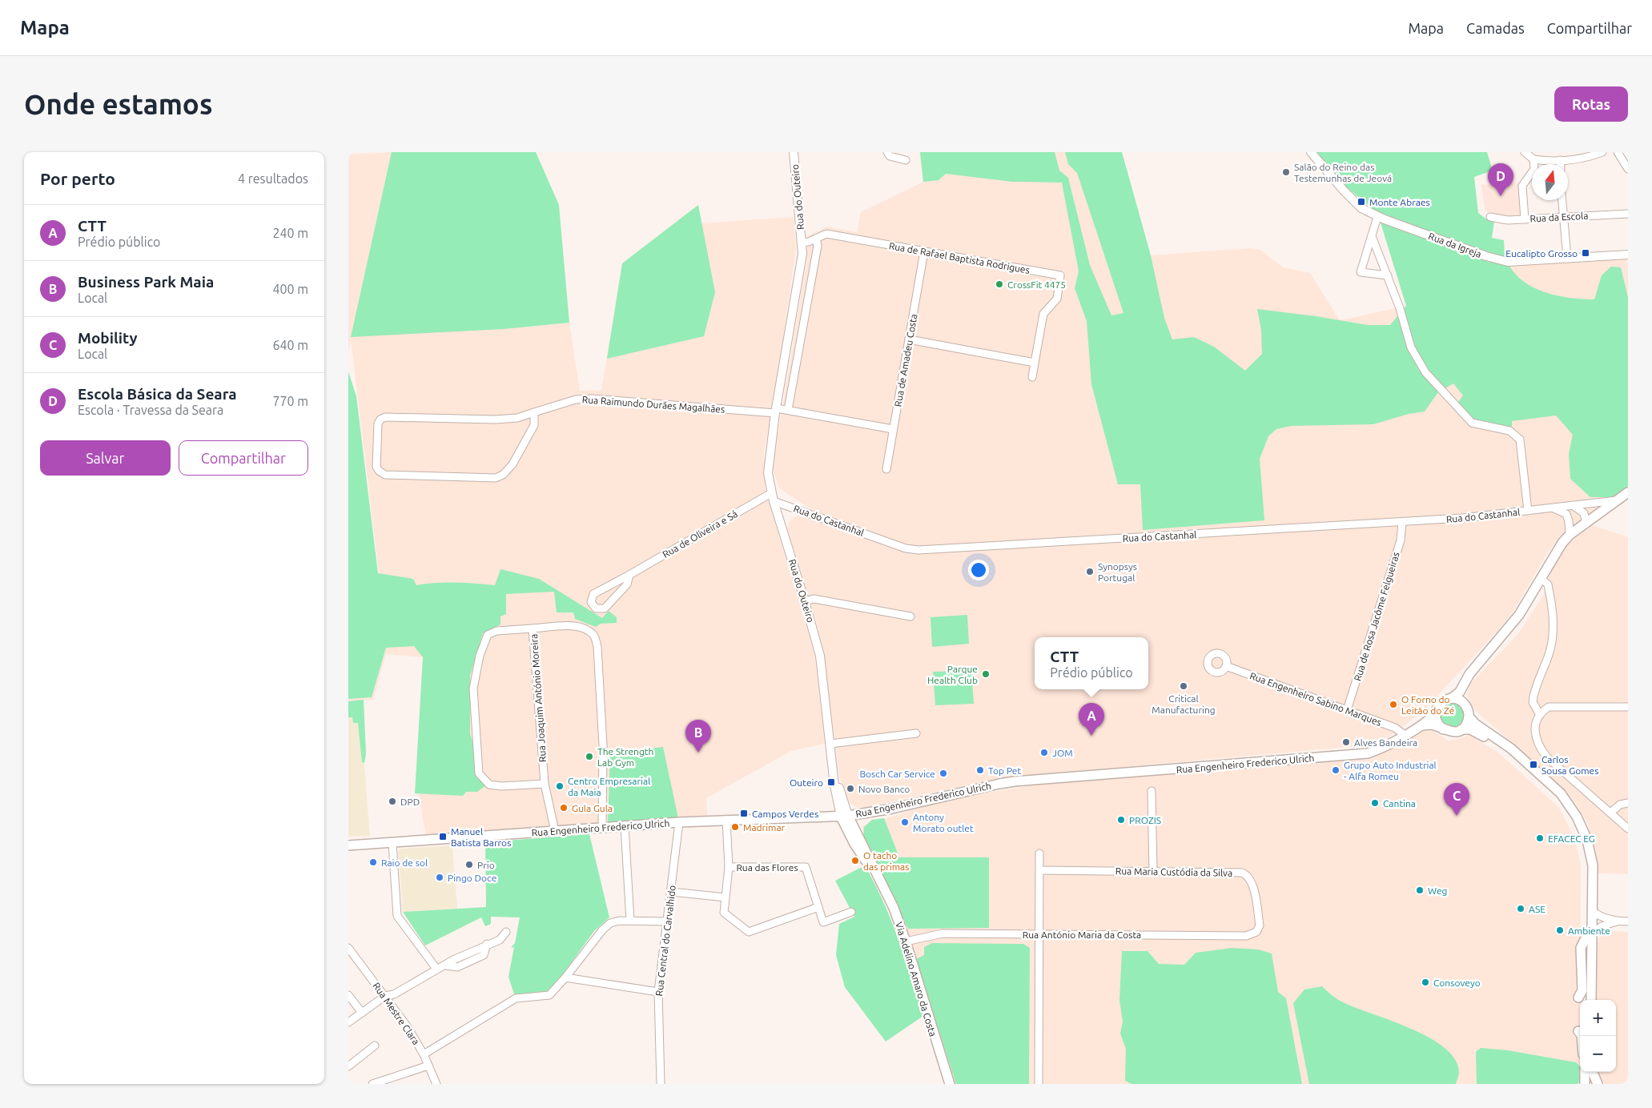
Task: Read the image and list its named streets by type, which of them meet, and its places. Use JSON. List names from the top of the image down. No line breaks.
{"streets":{"main road":["Rua Engenheiro Frederico Ulrich","Via Adelino Amaro da Costa"],"street":["Rua do Outeiro","Rua da Escola","Rua da Igreja","Rua de Rafael Baptista Rodrigues","Rua de Amadeu Costa","Rua Raimundo Durães Magalhães","Rua do Castanhal","Rua de Oliveira e Sá","Rua de Rosa Jacôme Felgueiras","Rua Joaquim António Moreira","Rua Engenheiro Sabino Marques","Rua das Flores","Rua Maria Custódia da Silva","Rua António Maria da Costa","Rua Central do Carvalhido","Rua Mestre Clara"]},"crossings":[["Rua do Outeiro","Rua de Rafael Baptista Rodrigues"],["Rua do Outeiro","Rua Raimundo Durães Magalhães"],["Rua do Outeiro","Rua do Castanhal"],["Rua do Outeiro","Rua de Oliveira e Sá"],["Rua do Outeiro","Rua Engenheiro Frederico Ulrich"],["Rua do Outeiro","Via Adelino Amaro da Costa"],["Rua de Rafael Baptista Rodrigues","Rua de Amadeu Costa"],["Rua do Castanhal","Rua de Oliveira e Sá"],["Rua do Castanhal","Rua de Rosa Jacôme Felgueiras"],["Rua de Rosa Jacôme Felgueiras","Rua Engenheiro Sabino Marques"],["Rua Joaquim António Moreira","Rua Engenheiro Frederico Ulrich"],["Rua Engenheiro Sabino Marques","Rua Engenheiro Frederico Ulrich"],["Rua Engenheiro Frederico Ulrich","Rua Central do Carvalhido"],["Rua Engenheiro Frederico Ulrich","Via Adelino Amaro da Costa"],["Rua Maria Custódia da Silva","Rua António Maria da Costa"],["Rua António Maria da Costa","Via Adelino Amaro da Costa"]],"places":{"other":["Salão do Reino das Testemunhas de Jeová","CrossFit 4475","Synopsys Portugal","Parque Health Club","Critical Manufacturing","O Forno do Leitão do Zé","Alves Bandeira","JOM","The Strength Lab Gym","Top Pet","Grupo Auto Industrial - Alfa Romeu","Bosch Car Service","Centro Empresarial da Maia","Novo Banco","DPD","Cantina","Gula Gula","PROZIS","Antony Morato outlet","Madrimar","EFACEC EG","O tacho das primas","Raio de sol","Prio","Pingo Doce","Weg","ASE","Ambiente","Consoveyo"],"transit":["Monte Abraes","Eucalipto Grosso","Carlos Sousa Gomes","Outeiro","Campos Verdes","Manuel Batista Barros"]},"north":"top","page":{"header":"Mapa","nav":["Mapa","Camadas","Compartilhar"],"buttons":["Rotas",["Salvar","Compartilhar"]],"title":"Onde estamos","heading":["Por perto","4 resultados"],"pins":["D","A","B","C"],"list":[{"mark":"A","name":"CTT","note":"Prédio público","value":"240 m"},{"mark":"B","name":"Business Park Maia","note":"Local","value":"400 m"},{"mark":"C","name":"Mobility","note":"Local","value":"640 m"},{"mark":"D","name":"Escola Básica da Seara","note":"Escola · Travessa da Seara","value":"770 m"}],"popup":["CTT","Prédio público"],"map_buttons":["+","−"]}}
